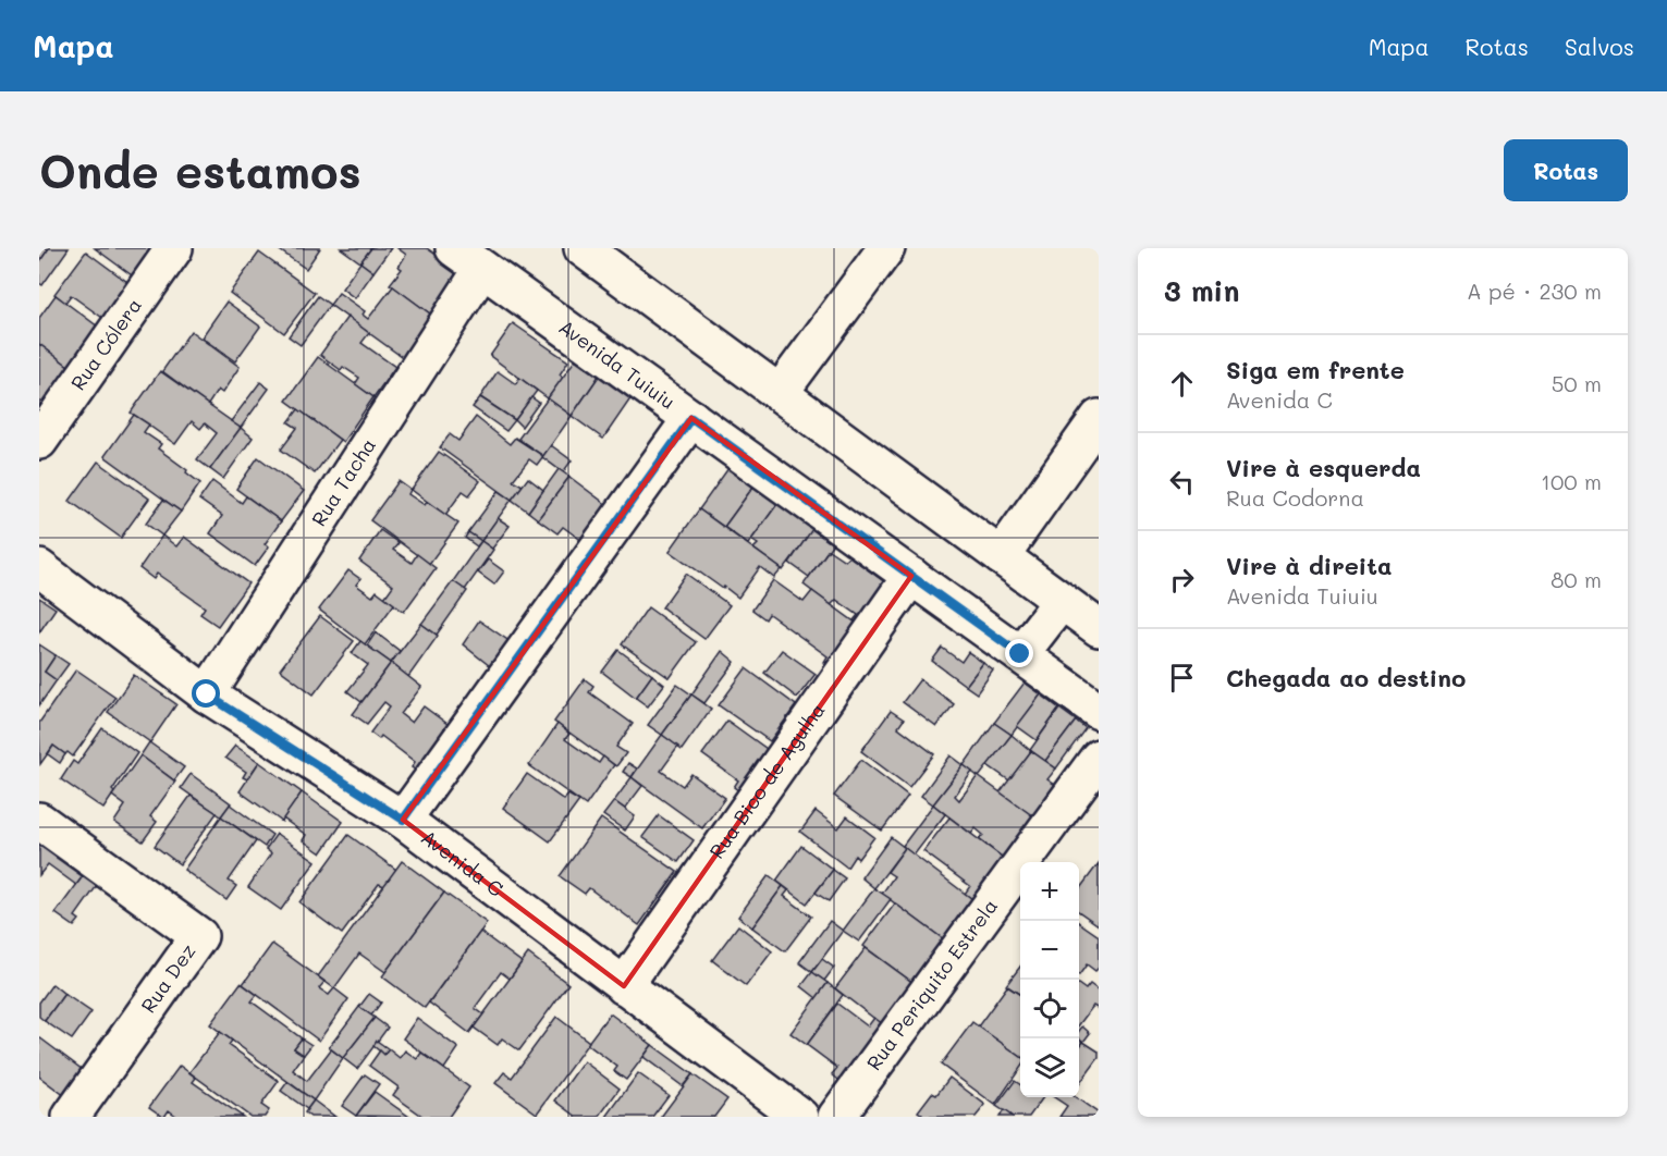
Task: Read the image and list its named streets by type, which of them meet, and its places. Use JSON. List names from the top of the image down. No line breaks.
{"streets":{"street":["Rua Cólera","Avenida Tuiuiu","Rua Tacha","Rua Bico de Agulha","Avenida C","Rua Dez","Rua Periquito Estrela"]},"crossings":[["Avenida Tuiuiu","Rua Tacha"],["Avenida Tuiuiu","Rua Bico de Agulha"],["Rua Tacha","Avenida C"],["Rua Bico de Agulha","Avenida C"]],"page":{"header":"Mapa","nav":["Mapa","Rotas","Salvos"],"buttons":"Rotas","title":"Onde estamos","heading":["3 min","A pé · 230 m"],"list":[["Siga em frente","Avenida C","50 m"],["Vire à esquerda","Rua Codorna","100 m"],["Vire à direita","Avenida Tuiuiu","80 m"],"Chegada ao destino"],"map_buttons":["+","−"]}}
